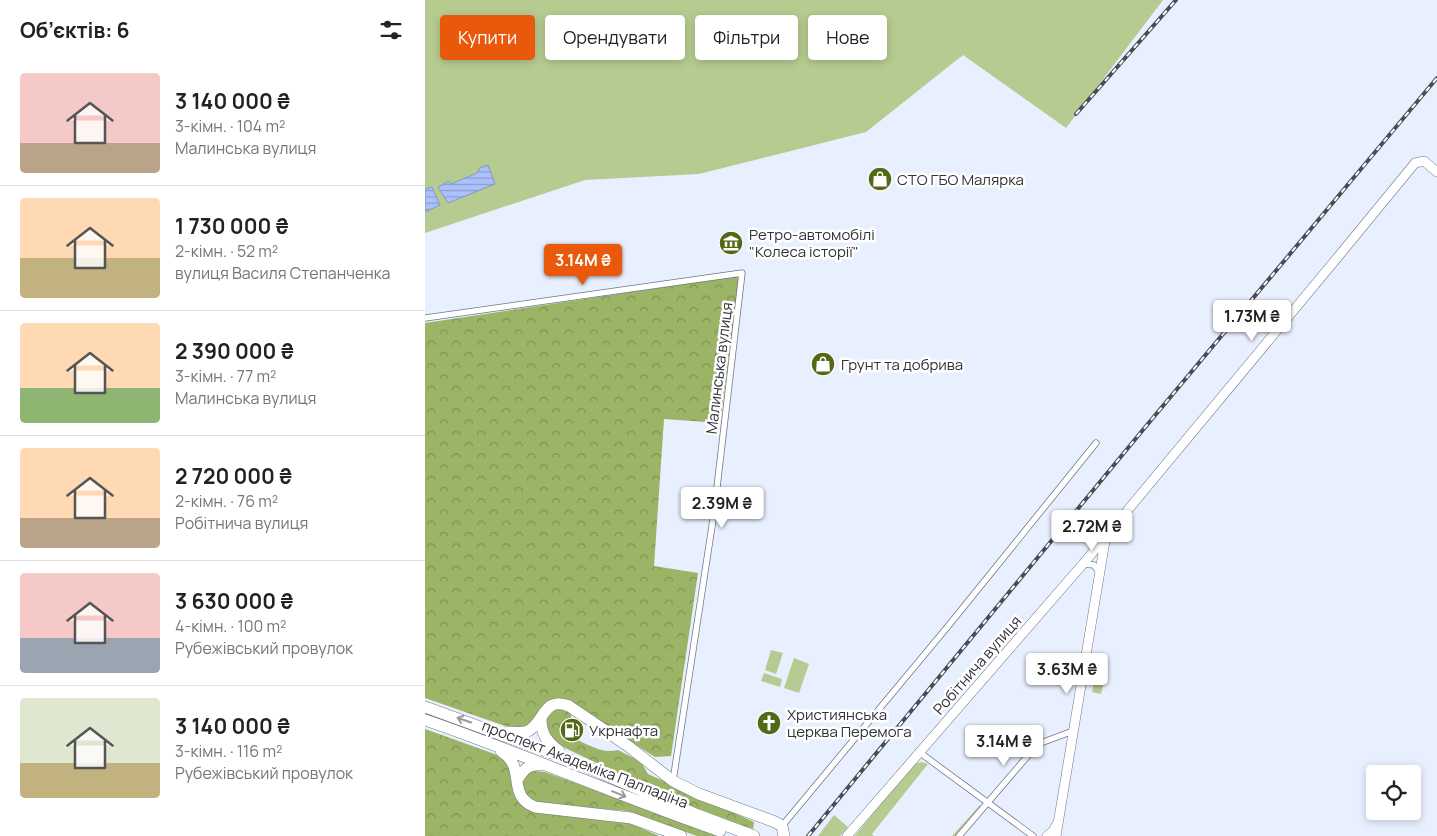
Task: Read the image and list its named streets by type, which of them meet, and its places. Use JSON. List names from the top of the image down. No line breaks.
{"streets":{"highway":["проспект Академіка Палладіна"],"street":["Малинська вулиця","Робітнича вулиця"]},"places":{"shop":["СТО ГБО Малярка","Грунт та добрива"],"museum":["Ретро-автомобілі \"Колеса історії\""],"church":["Християнська церква Перемога"],"fuel station":["Укрнафта"]},"page":{"heading":"Об’єктів: 6","chip":["Купити","Орендувати","Фільтри","Нове"],"list":[{"name":"3 140 000 ₴","note":"3-кімн. · 104 m² · Малинська вулиця"},{"name":"1 730 000 ₴","note":"2-кімн. · 52 m² · вулиця Василя Степанченка"},{"name":"2 390 000 ₴","note":"3-кімн. · 77 m² · Малинська вулиця"},{"name":"2 720 000 ₴","note":"2-кімн. · 76 m² · Робітнича вулиця"},{"name":"3 630 000 ₴","note":"4-кімн. · 100 m² · Рубежівський провулок"},{"name":"3 140 000 ₴","note":"3-кімн. · 116 m² · Рубежівський провулок"}],"price":["3.14M ₴","1.73M ₴","2.39M ₴","2.72M ₴","3.63M ₴","3.14M ₴"]}}
